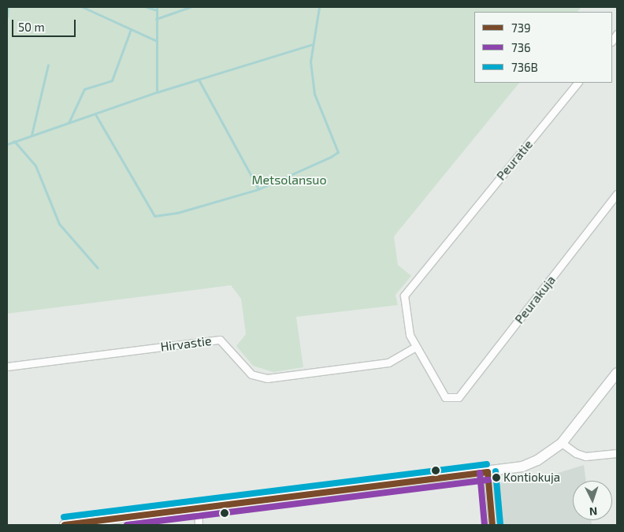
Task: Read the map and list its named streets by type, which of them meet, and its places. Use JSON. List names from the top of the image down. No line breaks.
{"streets":{"street":["Peuratie","Peurakuja","Hirvastie"]},"crossings":[["Peuratie","Peurakuja"],["Peuratie","Hirvastie"]],"parks":["Metsolansuo"],"places":["Kontiokuja"],"lines":["transit line 736B","transit line 739","transit line 736"],"legend":["739","736","736B"],"scale_bar":"50 m","north":"bottom"}
